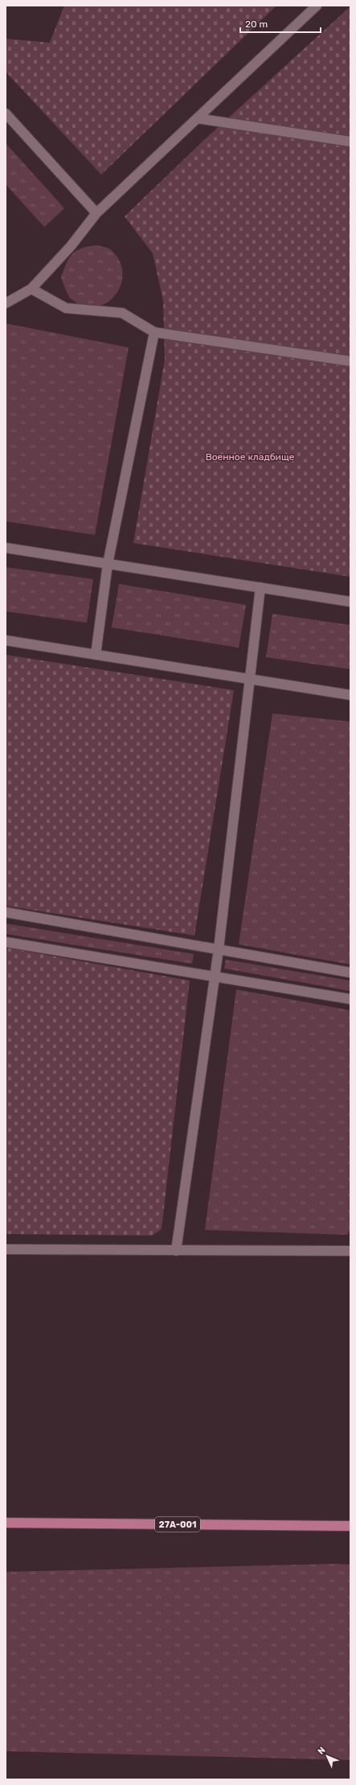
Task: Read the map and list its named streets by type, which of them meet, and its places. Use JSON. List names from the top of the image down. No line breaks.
{"streets":{"main road":["27А-001"]},"parks":["Военное кладбище"],"scale_bar":"20 m","north":"top left"}
